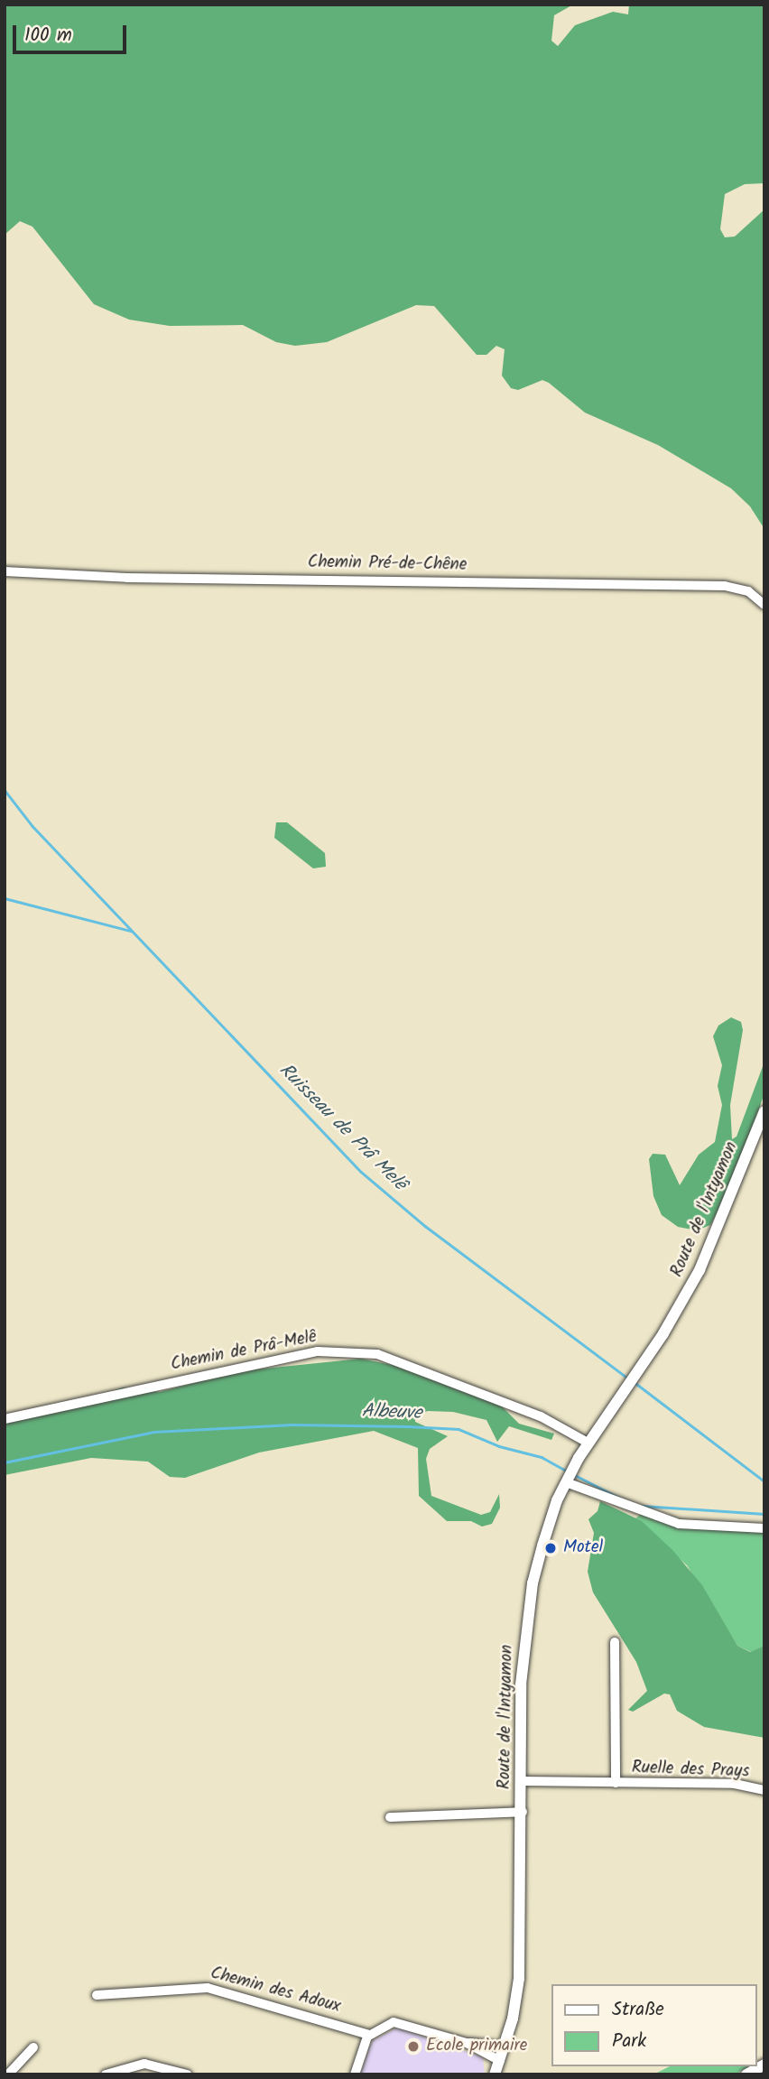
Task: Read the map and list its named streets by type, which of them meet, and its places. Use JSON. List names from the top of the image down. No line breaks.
{"streets":{"main road":["Route de l'Intyamon"],"street":["Chemin Pré-de-Chêne","Chemin de Prâ-Melê","Ruelle des Prays","Chemin des Adoux"]},"crossings":[["Route de l'Intyamon","Chemin de Prâ-Melê"],["Route de l'Intyamon","Ruelle des Prays"]],"water":["Ruisseau de Prâ Melê","Albeuve"],"places":["Motel","Ecole primaire"],"legend":["Straße","Park"],"scale_bar":"100 m"}
